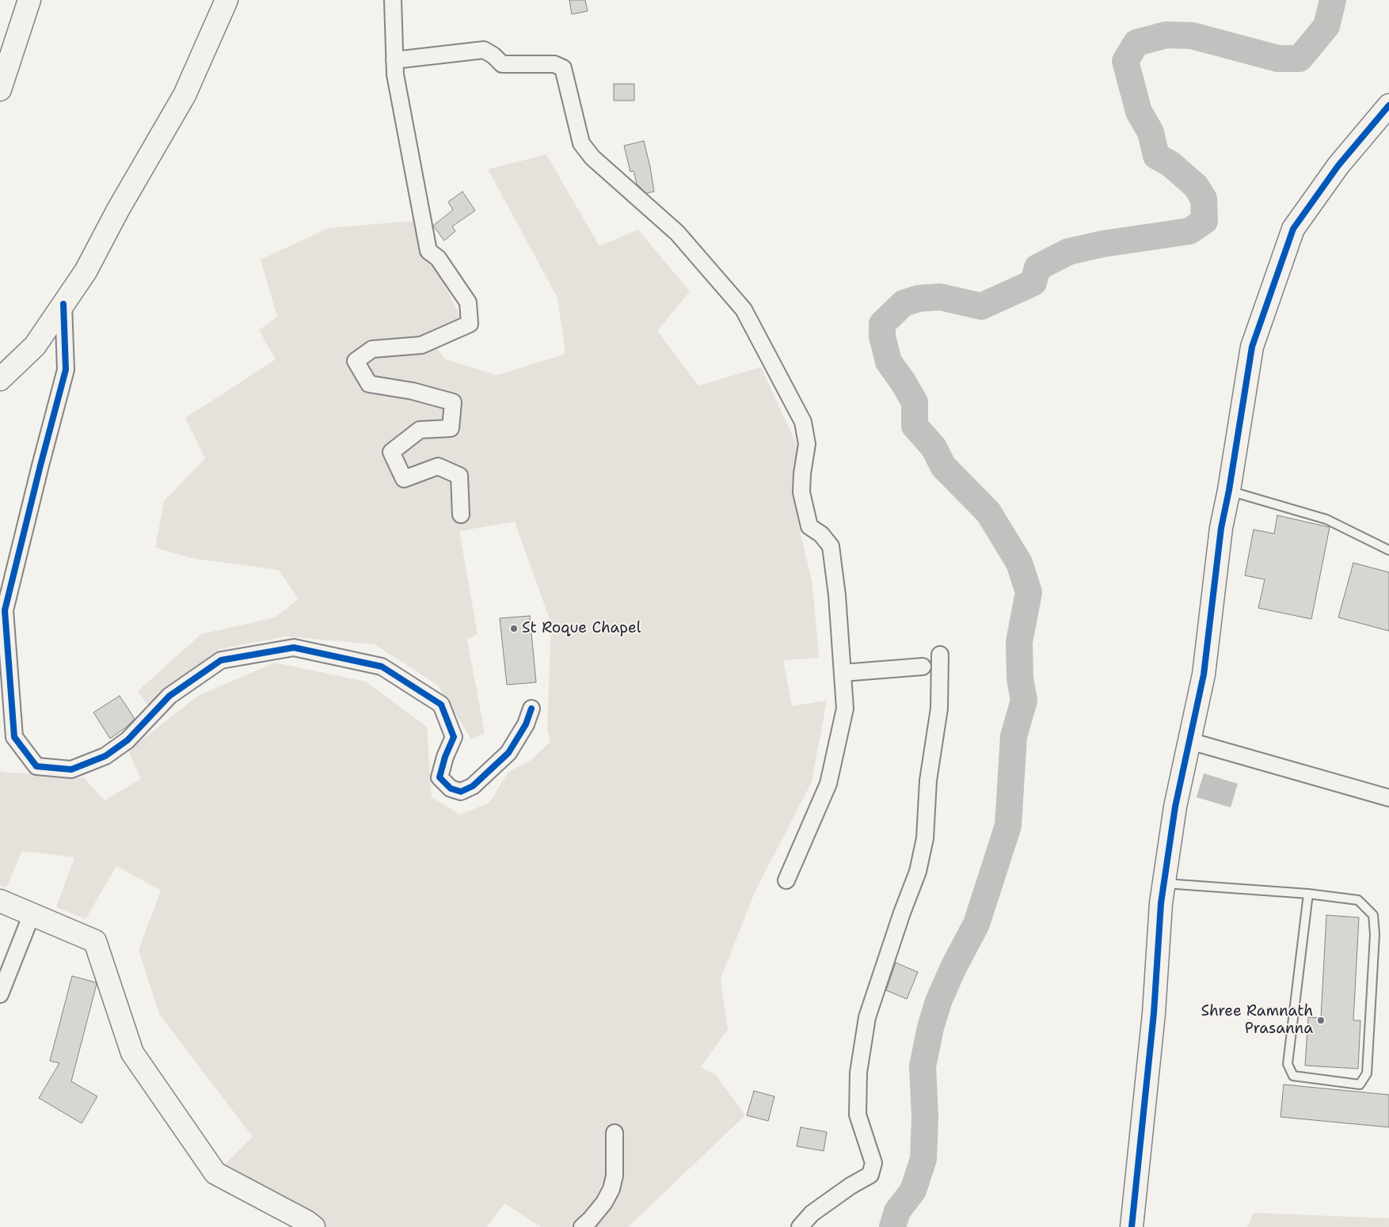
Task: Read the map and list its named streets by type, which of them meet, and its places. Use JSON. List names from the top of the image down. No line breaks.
{"places":["St Roque Chapel","Shree Ramnath Prasanna"]}
